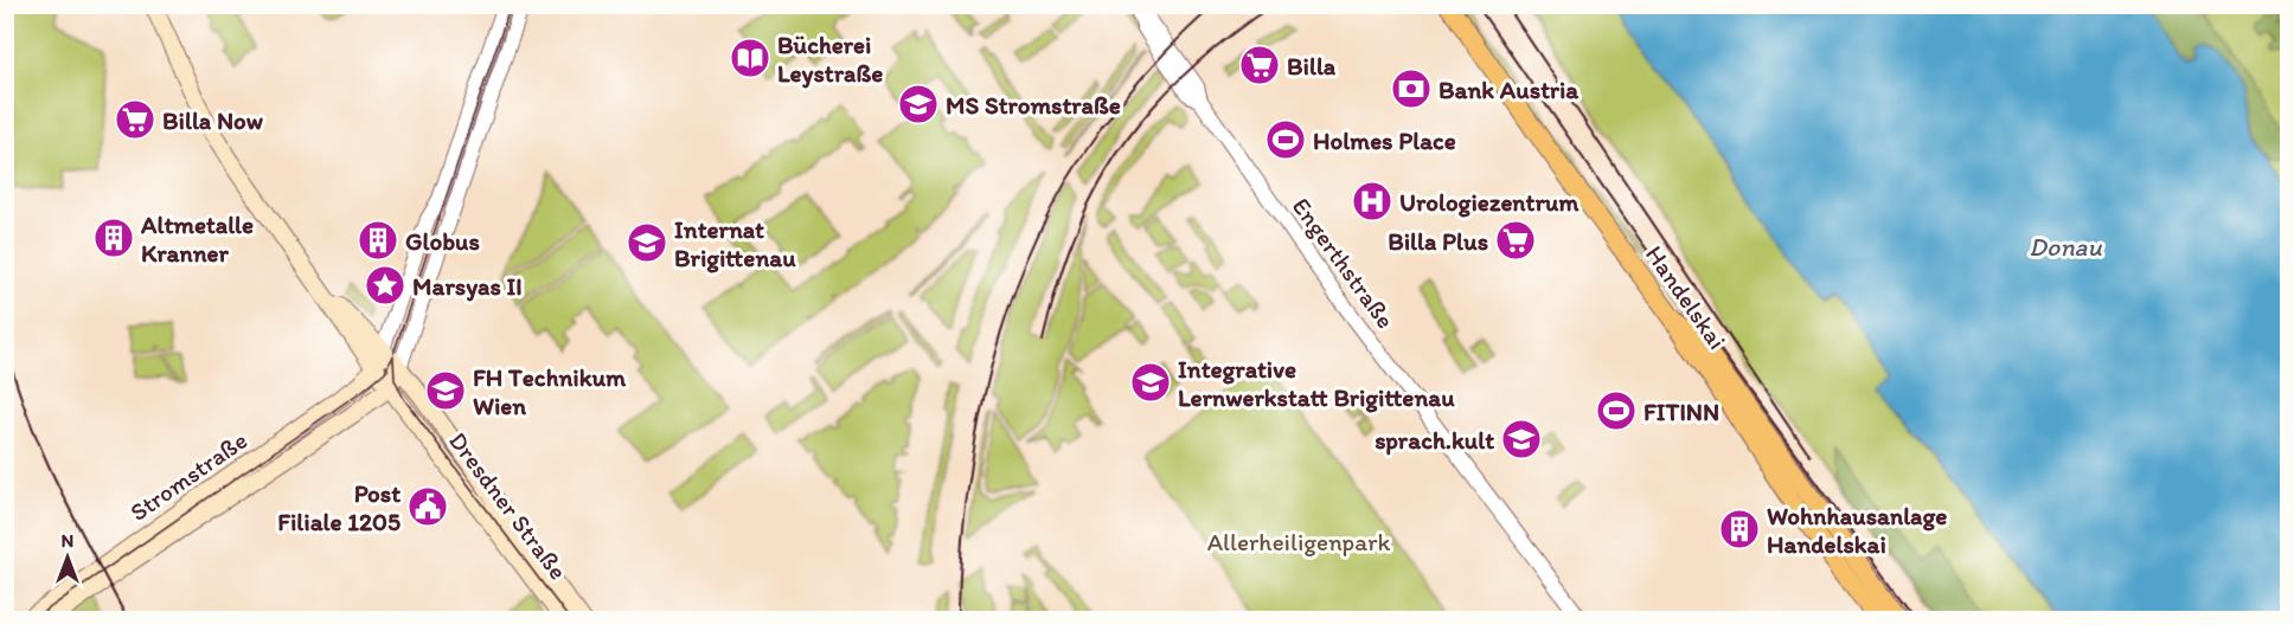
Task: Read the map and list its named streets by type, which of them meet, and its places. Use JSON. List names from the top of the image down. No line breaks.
{"streets":{"main road":["Handelskai","Stromstraße","Dresdner Straße"],"street":["Engerthstraße"]},"crossings":[["Stromstraße","Dresdner Straße"]],"water":["Donau"],"parks":["Allerheiligenpark"],"places":{"library":["Bücherei Leystraße"],"supermarket":["Billa","Billa Now","Billa Plus"],"bank":["Bank Austria"],"school or university":["MS Stromstraße","Internat Brigittenau","Integrative Lernwerkstatt Brigittenau","FH Technikum Wien","sprach.kult"],"sports":["Holmes Place","FITINN"],"hospital":["Urologiezentrum"],"building":["Altmetalle Kranner","Globus","Wohnhausanlage Handelskai"],"place":["Marsyas II"],"public building":["Post Filiale 1205"]},"north":"top"}
